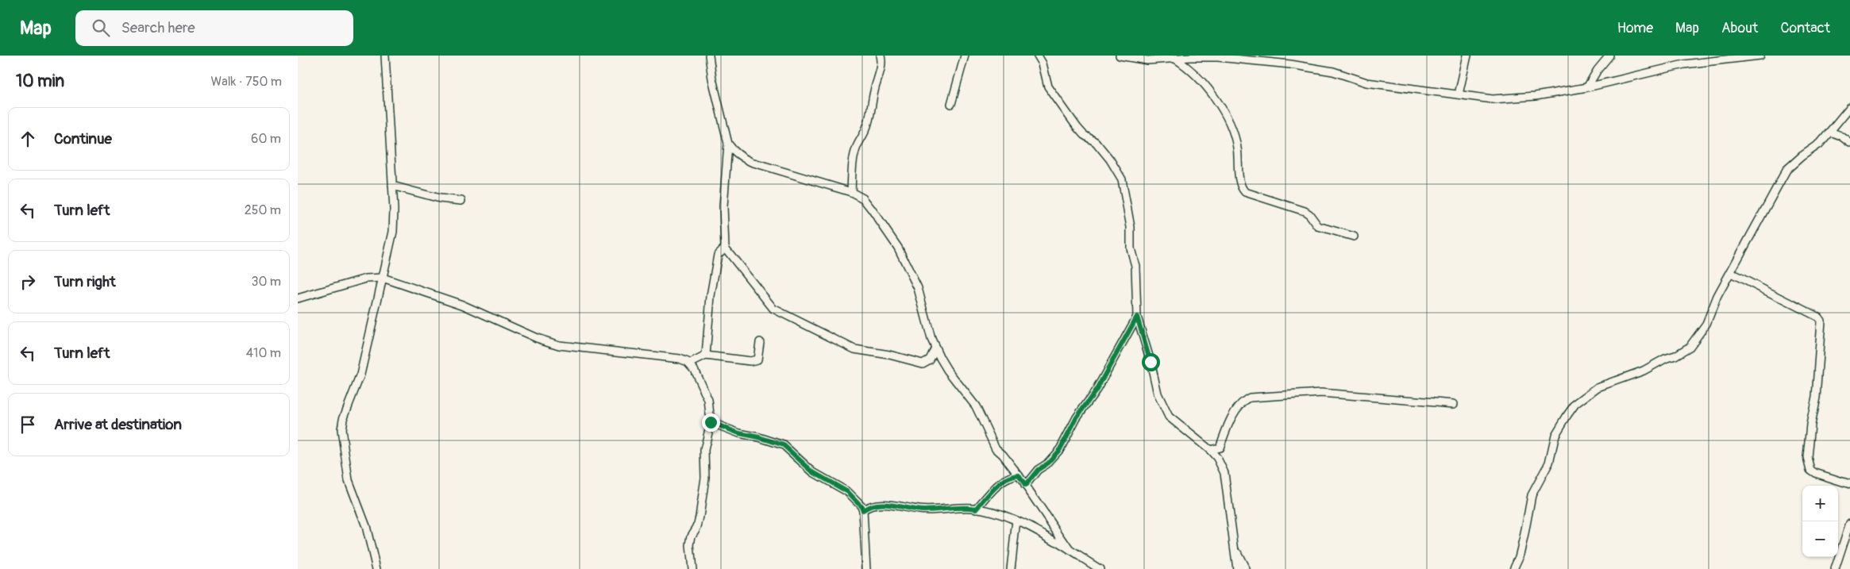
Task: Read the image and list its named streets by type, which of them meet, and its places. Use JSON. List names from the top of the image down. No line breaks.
{"page":{"header":"Map","search":"Search here","nav":["Home","Map","About","Contact"],"heading":["10 min","Walk · 750 m"],"list":[["Continue","60 m"],["Turn left","250 m"],["Turn right","30 m"],["Turn left","410 m"],"Arrive at destination"],"map_buttons":["+","−"]}}
